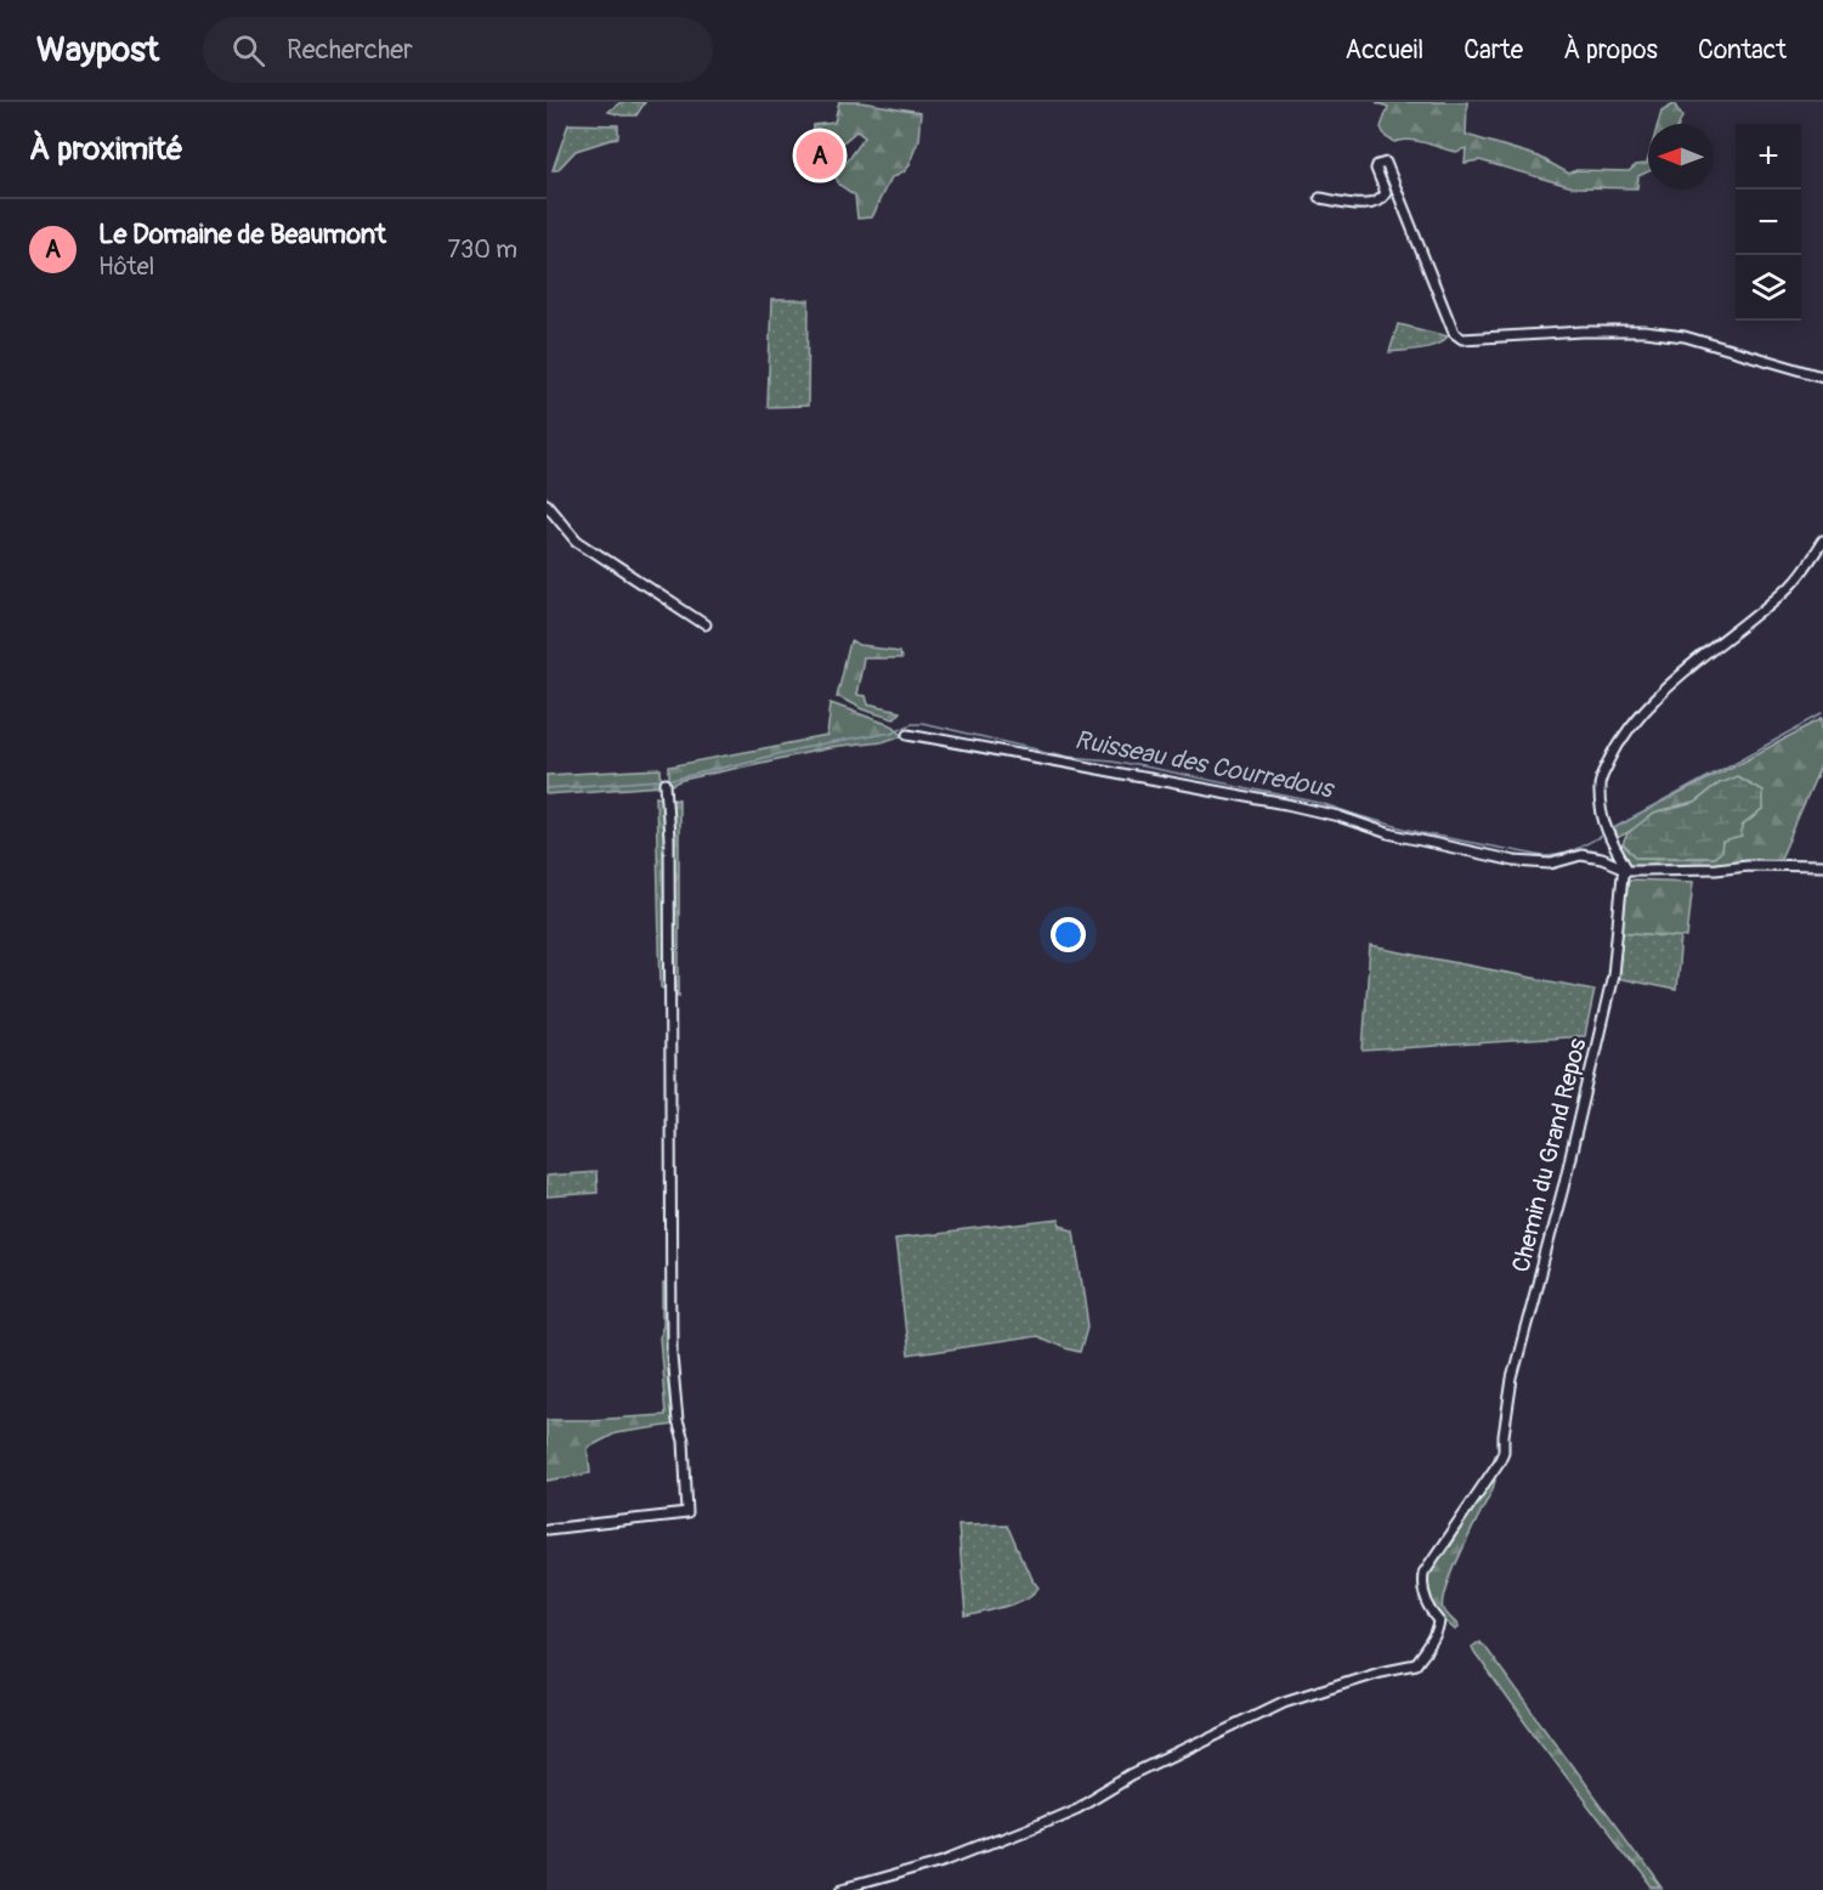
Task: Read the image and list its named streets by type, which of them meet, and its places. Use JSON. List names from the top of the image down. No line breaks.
{"streets":{"street":["Chemin du Grand Repos"]},"water":["Ruisseau des Courredous"],"north":"left","page":{"header":"Waypost","search":"Rechercher","nav":["Accueil","Carte","À propos","Contact"],"heading":"À proximité","map_buttons":["+","−"],"pins":"A","list":[{"mark":"A","name":"Le Domaine de Beaumont","note":"Hôtel","value":"730 m"}]}}
